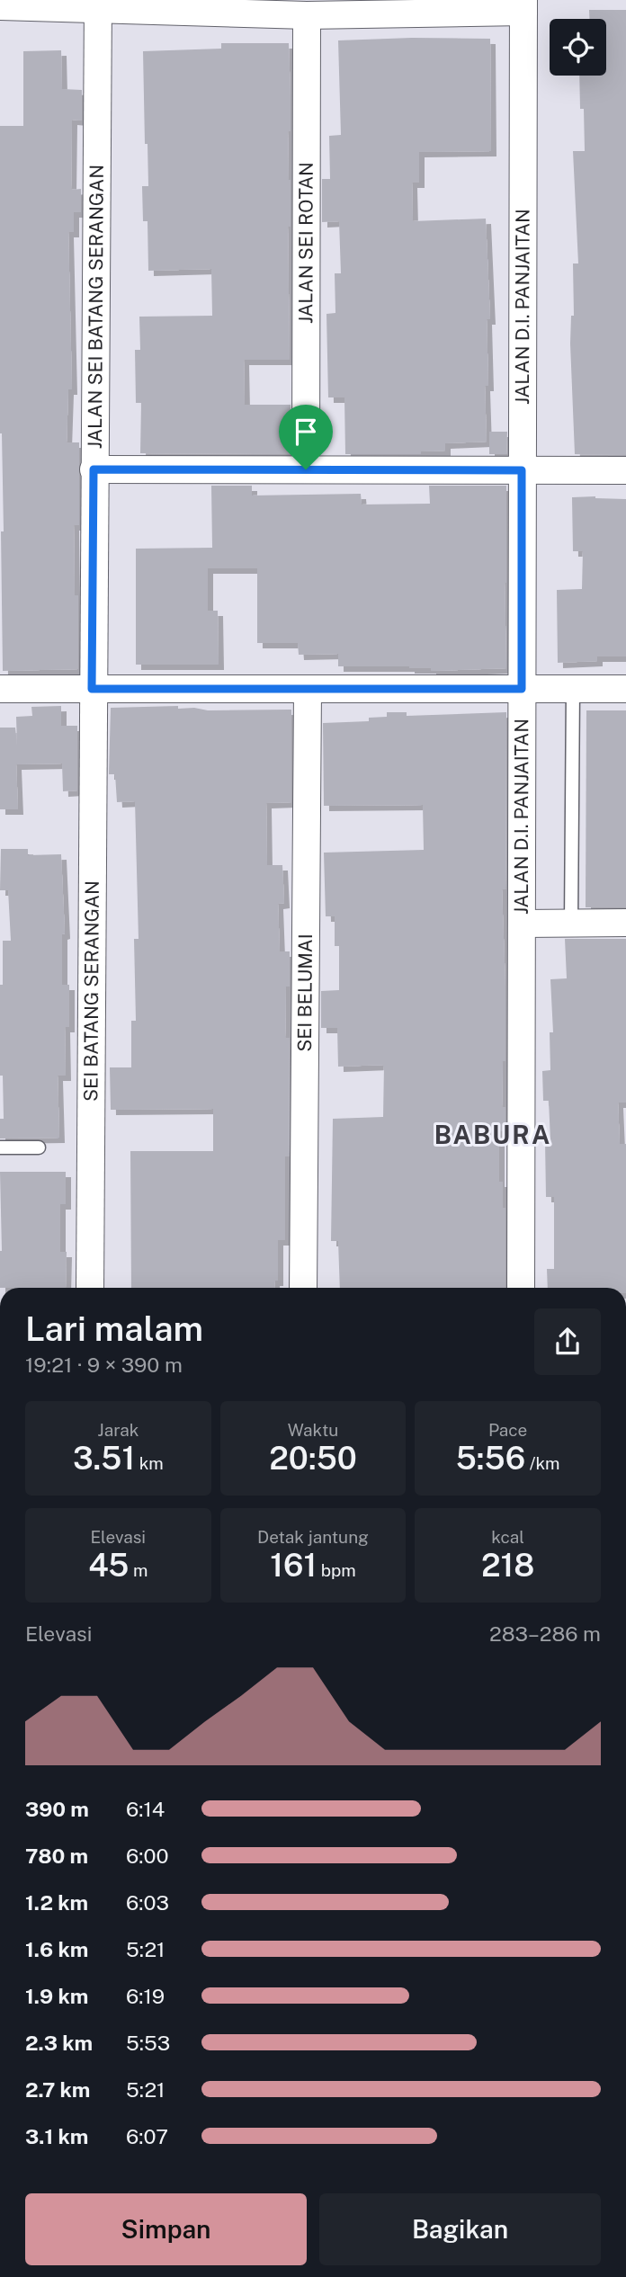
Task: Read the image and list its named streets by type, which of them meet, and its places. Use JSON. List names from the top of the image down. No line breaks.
{"streets":{"street":["JALAN SEI ROTAN","JALAN SEI BATANG SERANGAN","JALAN D.I. PANJAITAN","SEI BATANG SERANGAN","SEI BELUMAI"]},"crossings":[["JALAN SEI BATANG SERANGAN","SEI BATANG SERANGAN"]],"districts":["BABURA"],"page":{"heading":["Lari malam","19:21 · 9 × 390 m"],"stats":[["Jarak","3.51 km"],["Waktu","20:50"],["Pace","5:56 /km"],["Elevasi","45 m"],["Detak jantung","161 bpm"],["kcal","218"]],"chart":["Elevasi","283–286 m"],"list":[{"name":"390 m","note":"6:14"},{"name":"780 m","note":"6:00"},{"name":"1.2 km","note":"6:03"},{"name":"1.6 km","note":"5:21"},{"name":"1.9 km","note":"6:19"},{"name":"2.3 km","note":"5:53"},{"name":"2.7 km","note":"5:21"},{"name":"3.1 km","note":"6:07"}],"buttons":["Simpan","Bagikan"]}}
